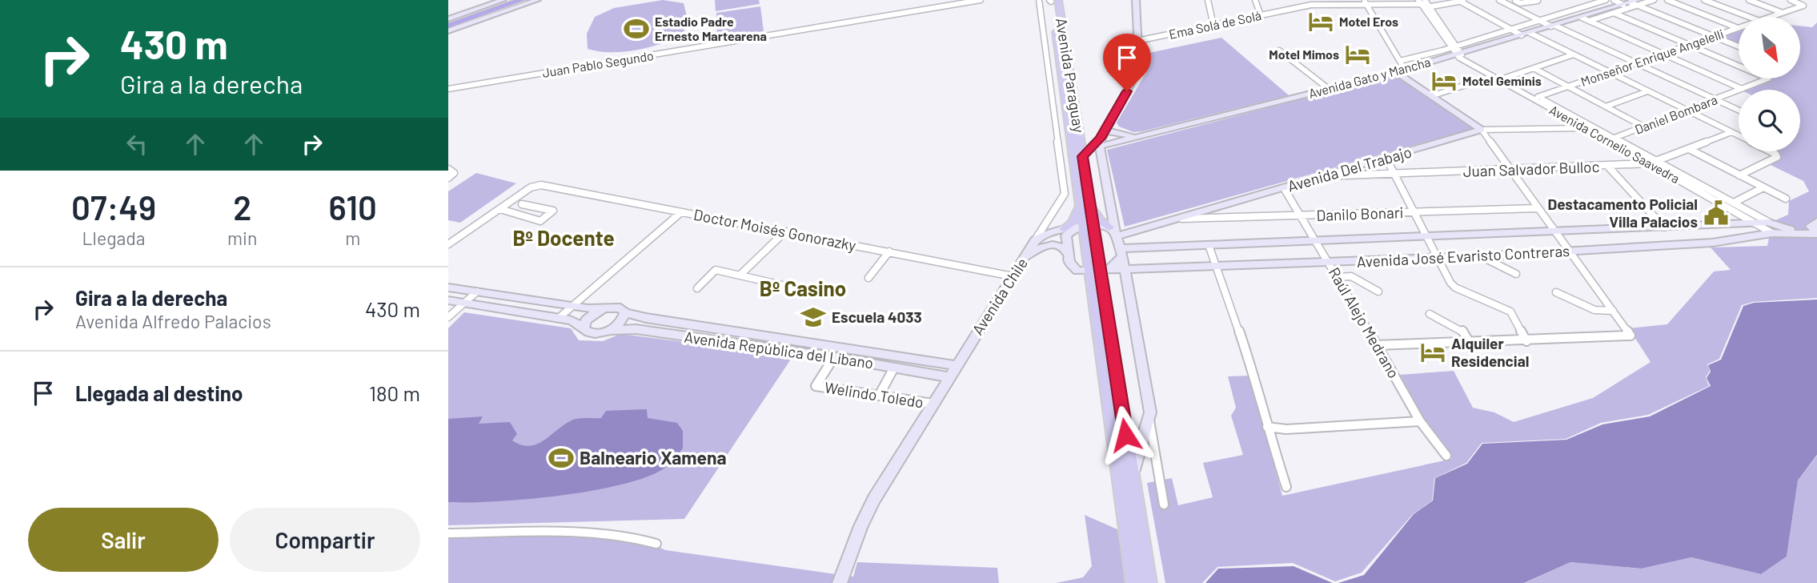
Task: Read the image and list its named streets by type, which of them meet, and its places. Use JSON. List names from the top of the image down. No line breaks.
{"streets":{"main road":["Avenida Paraguay"],"street":["Ema Solá de Solá","Monseñor Enrique Angelelli","Juan Pablo Segundo","Avenida Gato y Mancha","Daniel Bombara","Avenida Cornelio Saavedra","Avenida Del Trabajo","Juan Salvador Bulloc","Danilo Bonari","Doctor Moisés Gonorazky","Avenida José Evaristo Contreras","Avenida Chile","Raúl Alejo Medrano","Avenida República del Líbano","Welindo Toledo"]},"crossings":[["Monseñor Enrique Angelelli","Avenida Cornelio Saavedra"],["Avenida Paraguay","Avenida José Evaristo Contreras"],["Avenida Gato y Mancha","Avenida Cornelio Saavedra"],["Daniel Bombara","Avenida Cornelio Saavedra"],["Avenida Cornelio Saavedra","Avenida Del Trabajo"],["Avenida Cornelio Saavedra","Juan Salvador Bulloc"],["Avenida Cornelio Saavedra","Avenida José Evaristo Contreras"],["Avenida Del Trabajo","Juan Salvador Bulloc"],["Avenida Del Trabajo","Danilo Bonari"],["Avenida Del Trabajo","Raúl Alejo Medrano"],["Danilo Bonari","Raúl Alejo Medrano"],["Doctor Moisés Gonorazky","Avenida Chile"],["Avenida José Evaristo Contreras","Raúl Alejo Medrano"],["Avenida Chile","Avenida República del Líbano"],["Avenida Chile","Welindo Toledo"],["Avenida República del Líbano","Welindo Toledo"]],"districts":["Bº Docente","Bº Casino"],"places":{"hotel":["Motel Eros","Motel Mimos","Motel Geminis","Alquiler Residencial"],"sports":["Estadio Padre Ernesto Martearena","Balneario Xamena"],"public building":["Destacamento Policial Villa Palacios"],"school or university":["Escuela 4033"]},"north":"bottom right","page":{"turn":["430 m","Gira a la derecha"],"eta":["07:49","Llegada","2","min","610","m"],"list":[{"name":"Gira a la derecha","note":"Avenida Alfredo Palacios","value":"430 m"},{"name":"Llegada al destino","value":"180 m"}],"buttons":["Salir","Compartir"]}}
